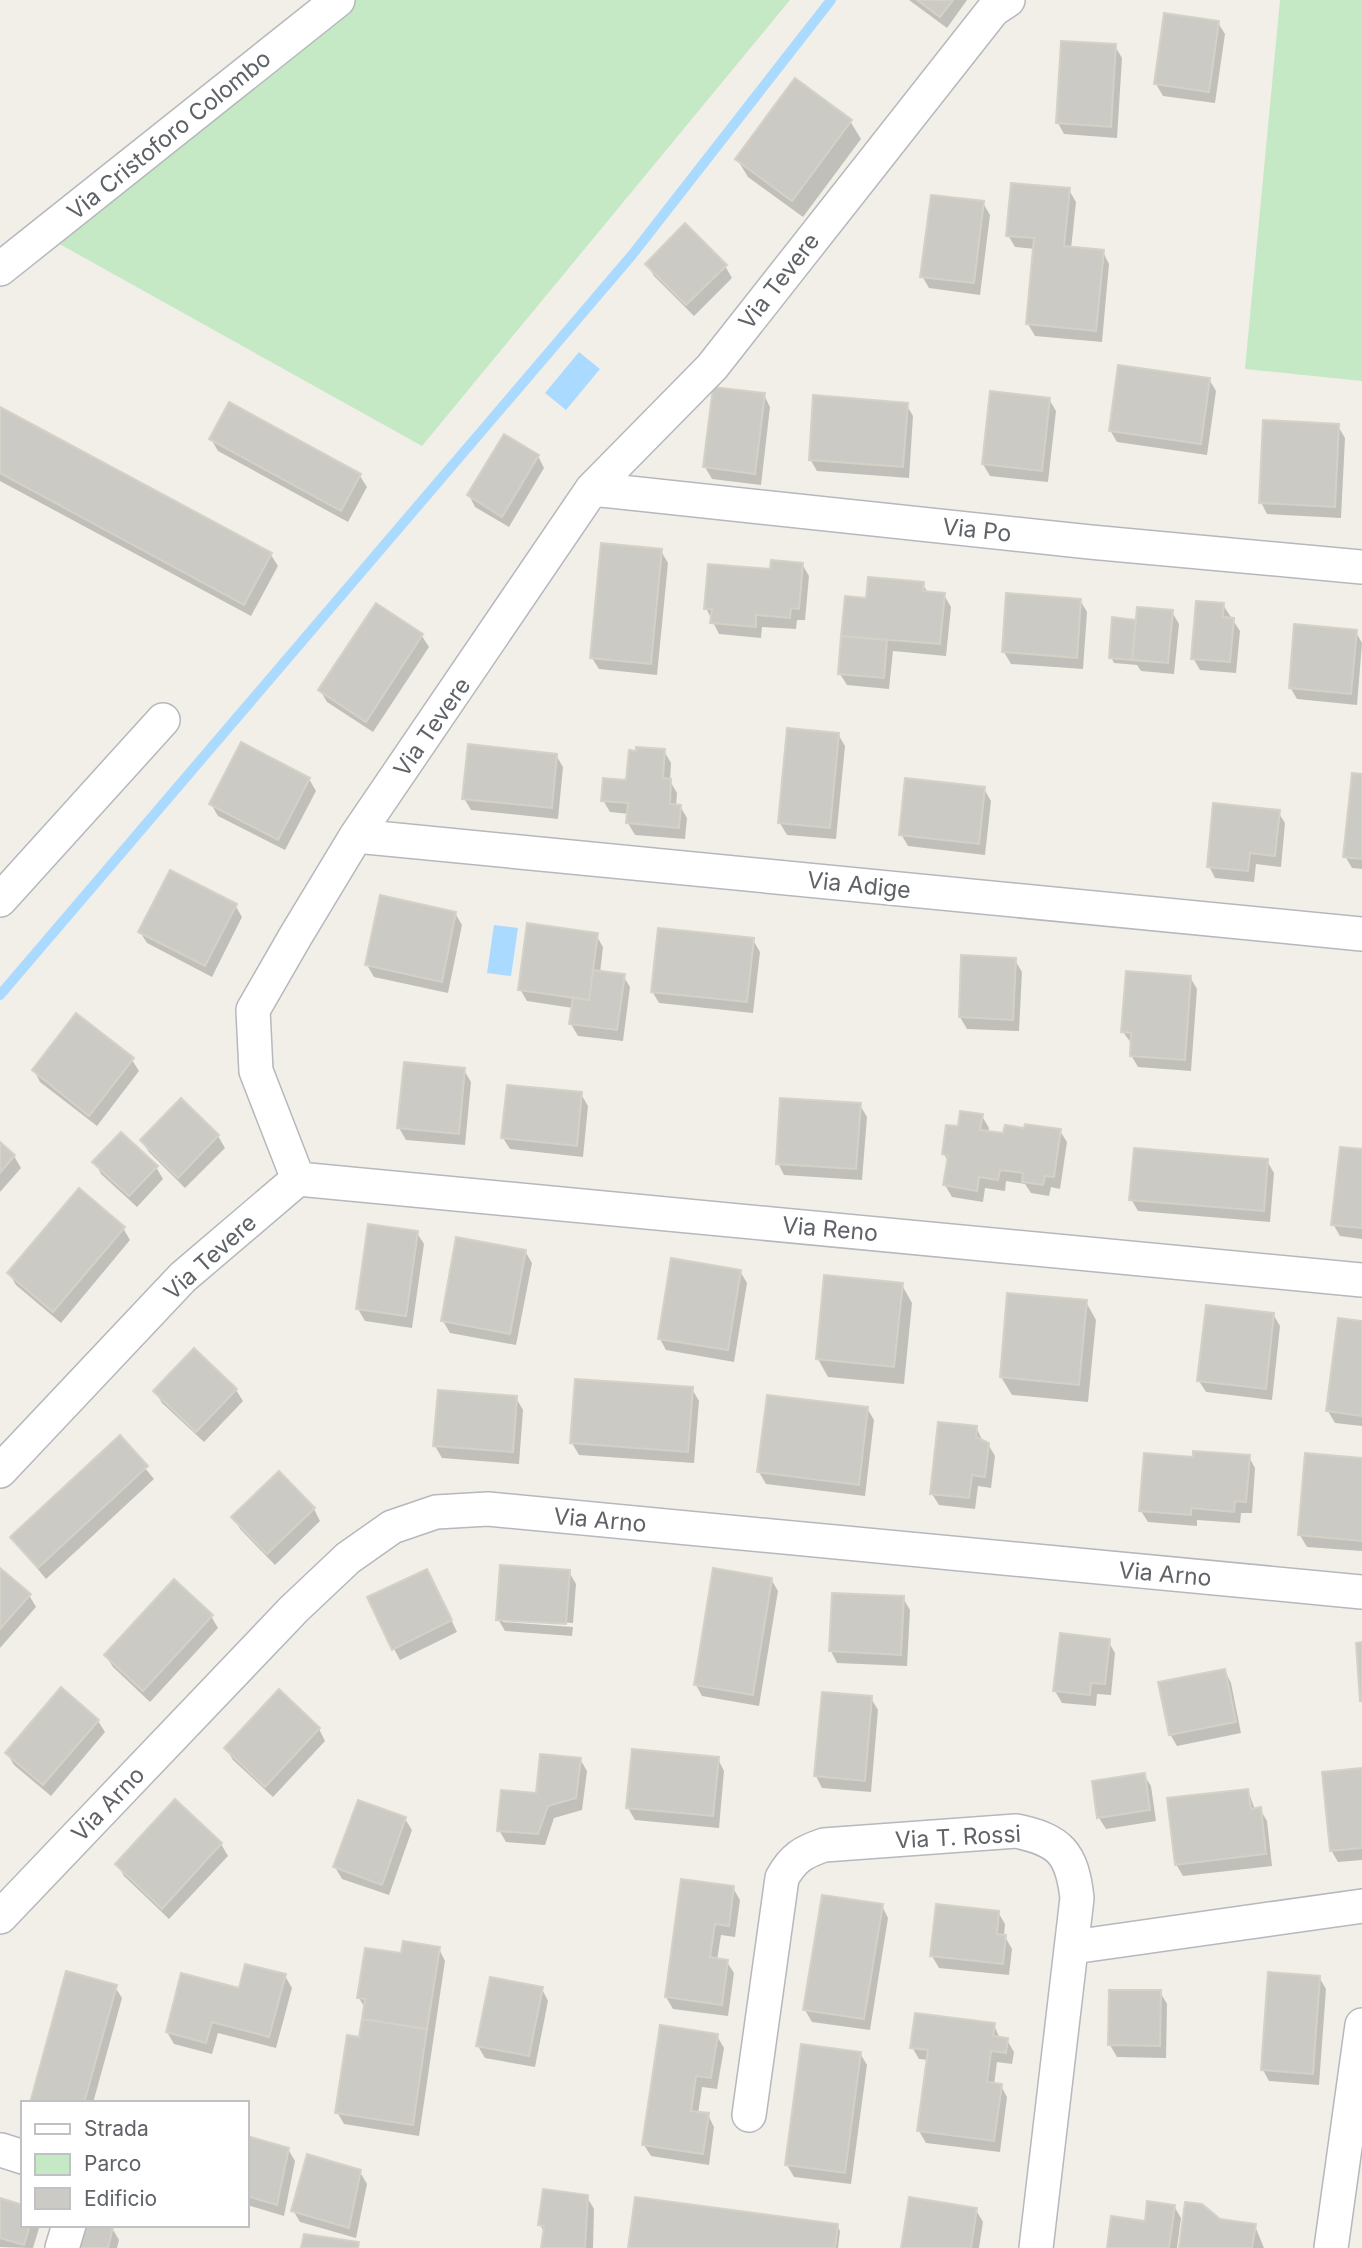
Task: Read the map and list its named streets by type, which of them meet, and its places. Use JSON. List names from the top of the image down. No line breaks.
{"streets":{"street":["Via Cristoforo Colombo","Via Tevere","Via Po","Via Adige","Via Reno","Via Arno","Via T. Rossi"]},"crossings":[["Via Tevere","Via Po"],["Via Tevere","Via Adige"],["Via Tevere","Via Reno"]],"legend":["Strada","Parco","Edificio"]}
